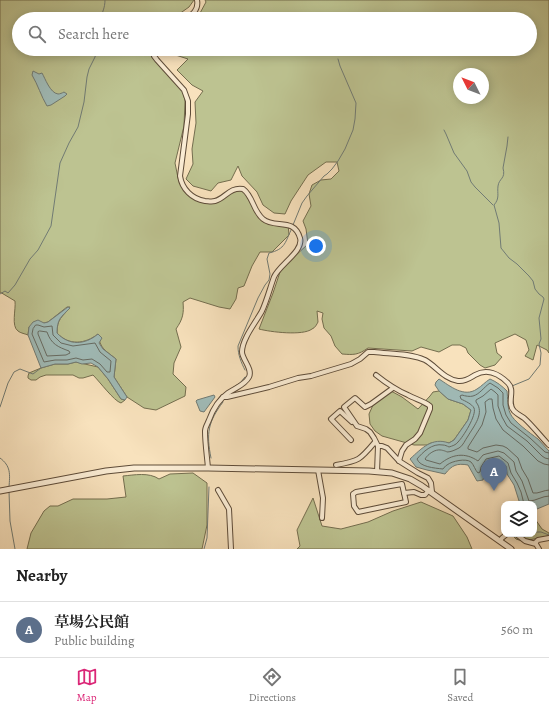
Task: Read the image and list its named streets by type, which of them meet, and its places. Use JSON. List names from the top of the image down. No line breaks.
{"north":"top left","page":{"search":"Search here","pins":"A","heading":"Nearby","list":[{"mark":"A","name":"草場公民館","note":"Public building","value":"560 m"}],"nav":["Map","Directions","Saved"]}}
